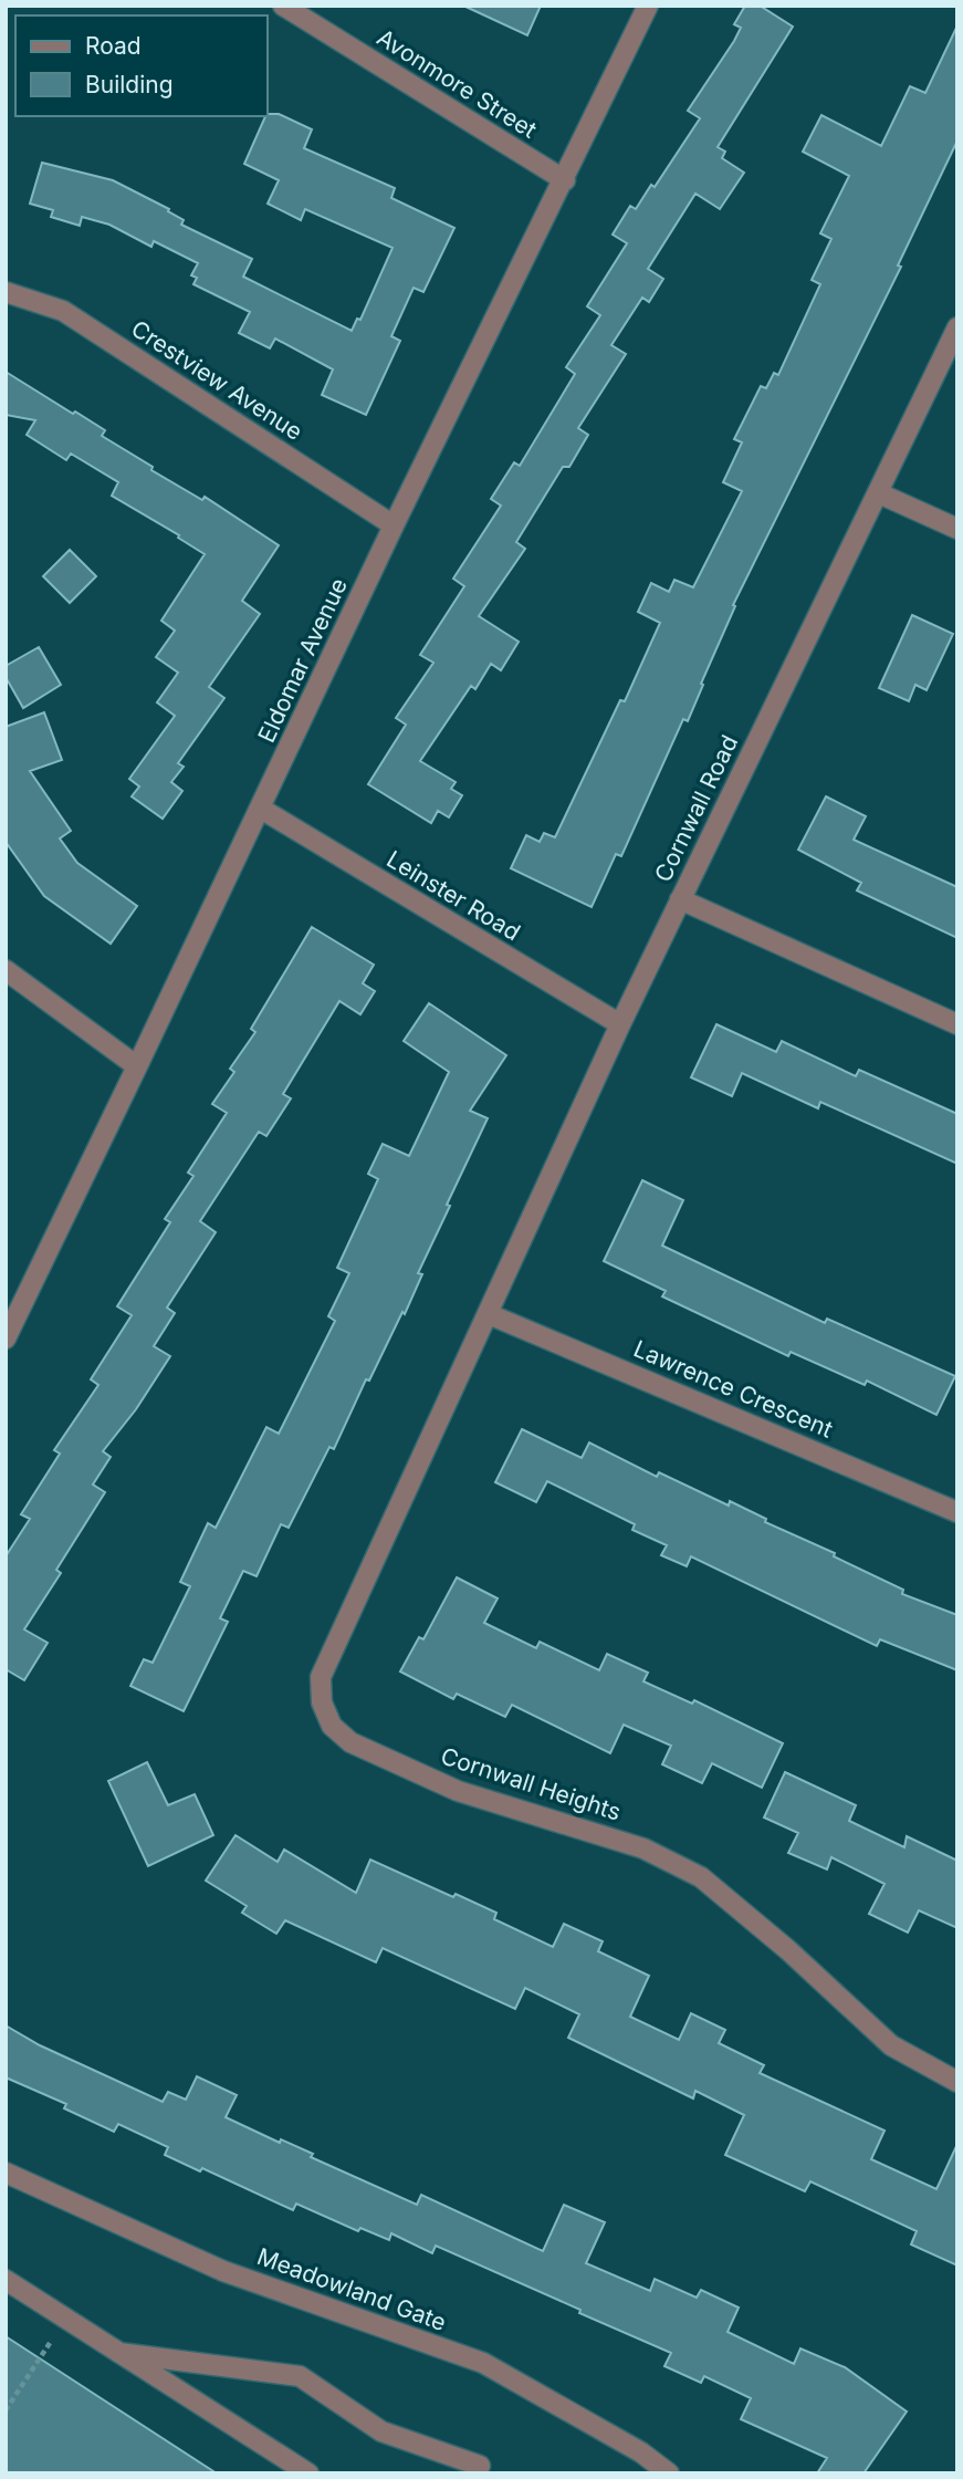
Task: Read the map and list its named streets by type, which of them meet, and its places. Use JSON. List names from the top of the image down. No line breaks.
{"streets":{"street":["Avonmore Street","Crestview Avenue","Eldomar Avenue","Cornwall Road","Leinster Road","Lawrence Crescent","Cornwall Heights","Meadowland Gate"]},"crossings":[["Avonmore Street","Eldomar Avenue"],["Crestview Avenue","Eldomar Avenue"],["Eldomar Avenue","Leinster Road"],["Cornwall Road","Leinster Road"],["Cornwall Road","Lawrence Crescent"],["Cornwall Road","Cornwall Heights"],["Lawrence Crescent","Cornwall Heights"]],"legend":["Road","Building"]}
